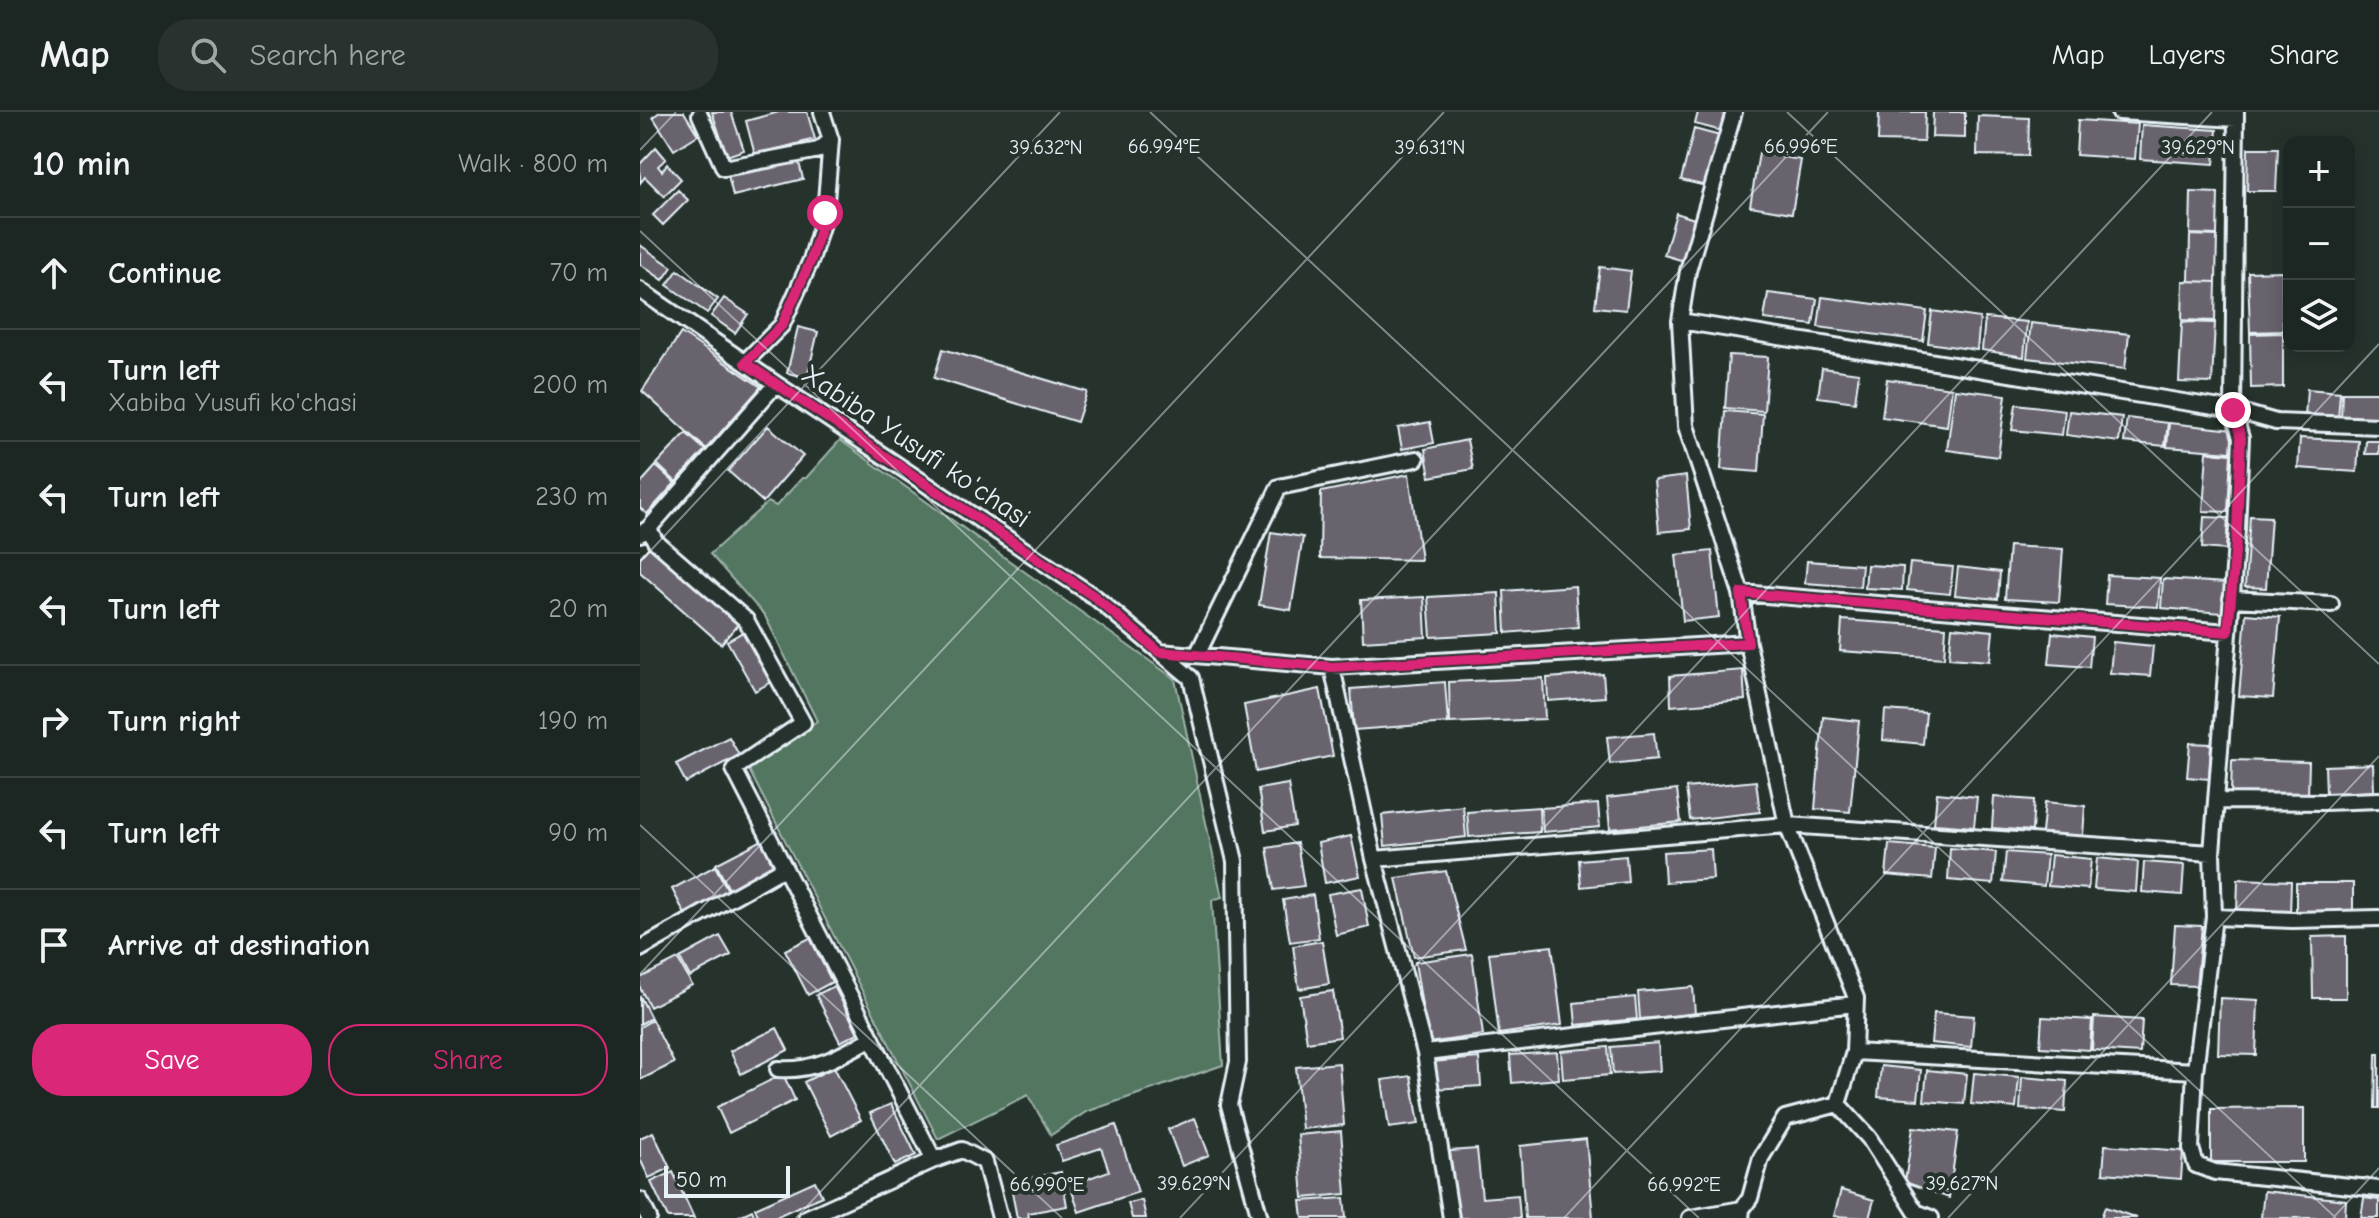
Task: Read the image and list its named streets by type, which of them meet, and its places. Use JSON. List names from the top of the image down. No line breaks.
{"streets":{"street":["Xabiba Yusufi ko'chasi"]},"scale_bar":"50 m","page":{"header":"Map","search":"Search here","nav":["Map","Layers","Share"],"heading":["10 min","Walk · 800 m"],"map_buttons":["+","−"],"list":[["Continue","70 m"],["Turn left","Xabiba Yusufi ko'chasi","200 m"],["Turn left","230 m"],["Turn left","20 m"],["Turn right","190 m"],["Turn left","90 m"],"Arrive at destination"],"buttons":["Save","Share"],"scale":"50 m"},"coordinates":["66.994°E","66.996°E","39.632°N","39.631°N","39.629°N","39.627°N","66.990°E","66.992°E"]}
